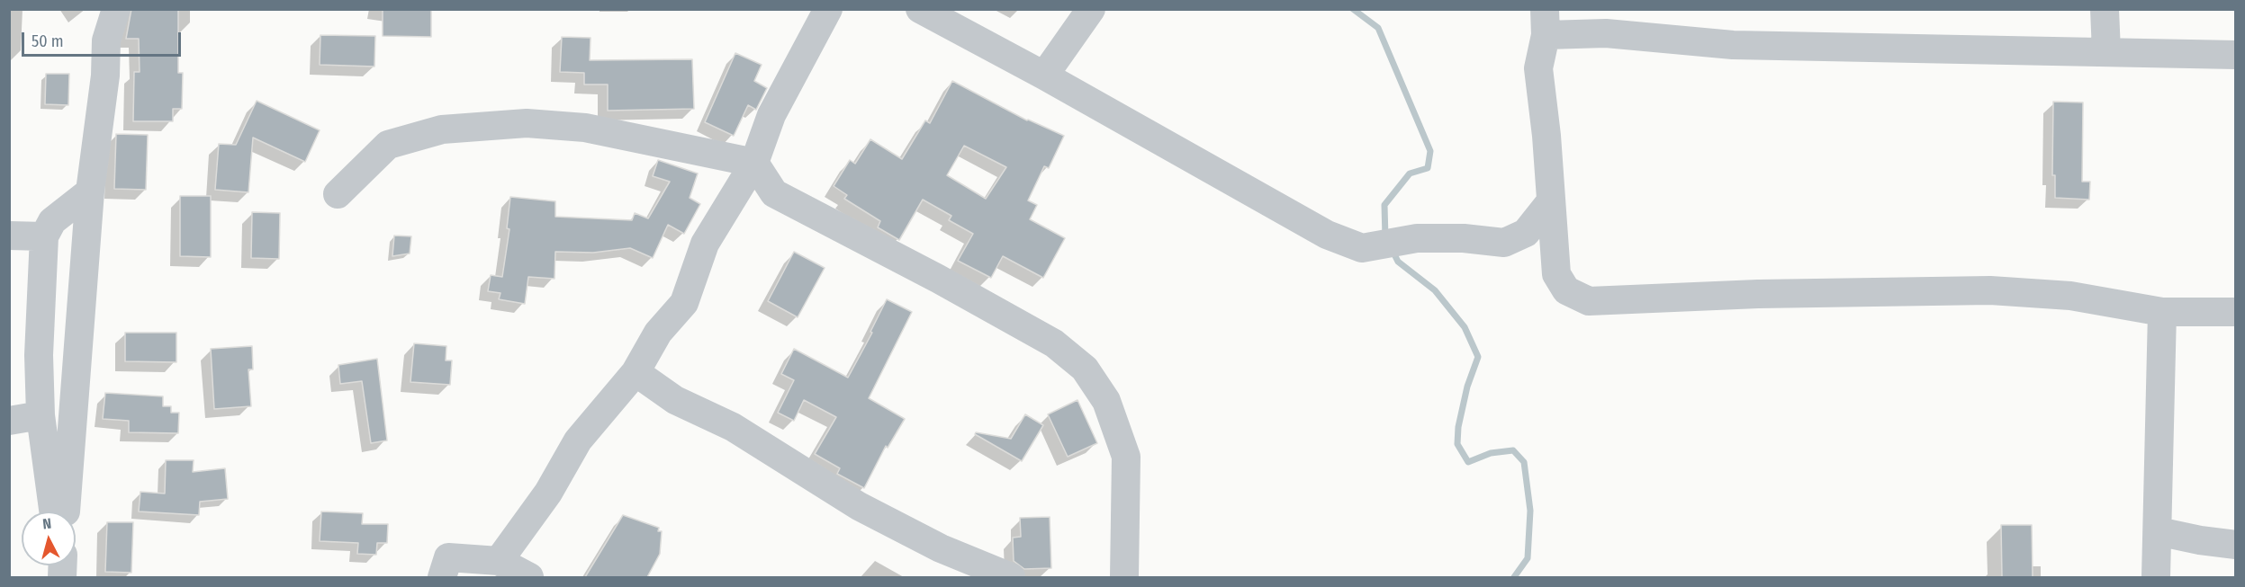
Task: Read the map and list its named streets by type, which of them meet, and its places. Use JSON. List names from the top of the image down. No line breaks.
{"scale_bar":"50 m","north":"top"}
